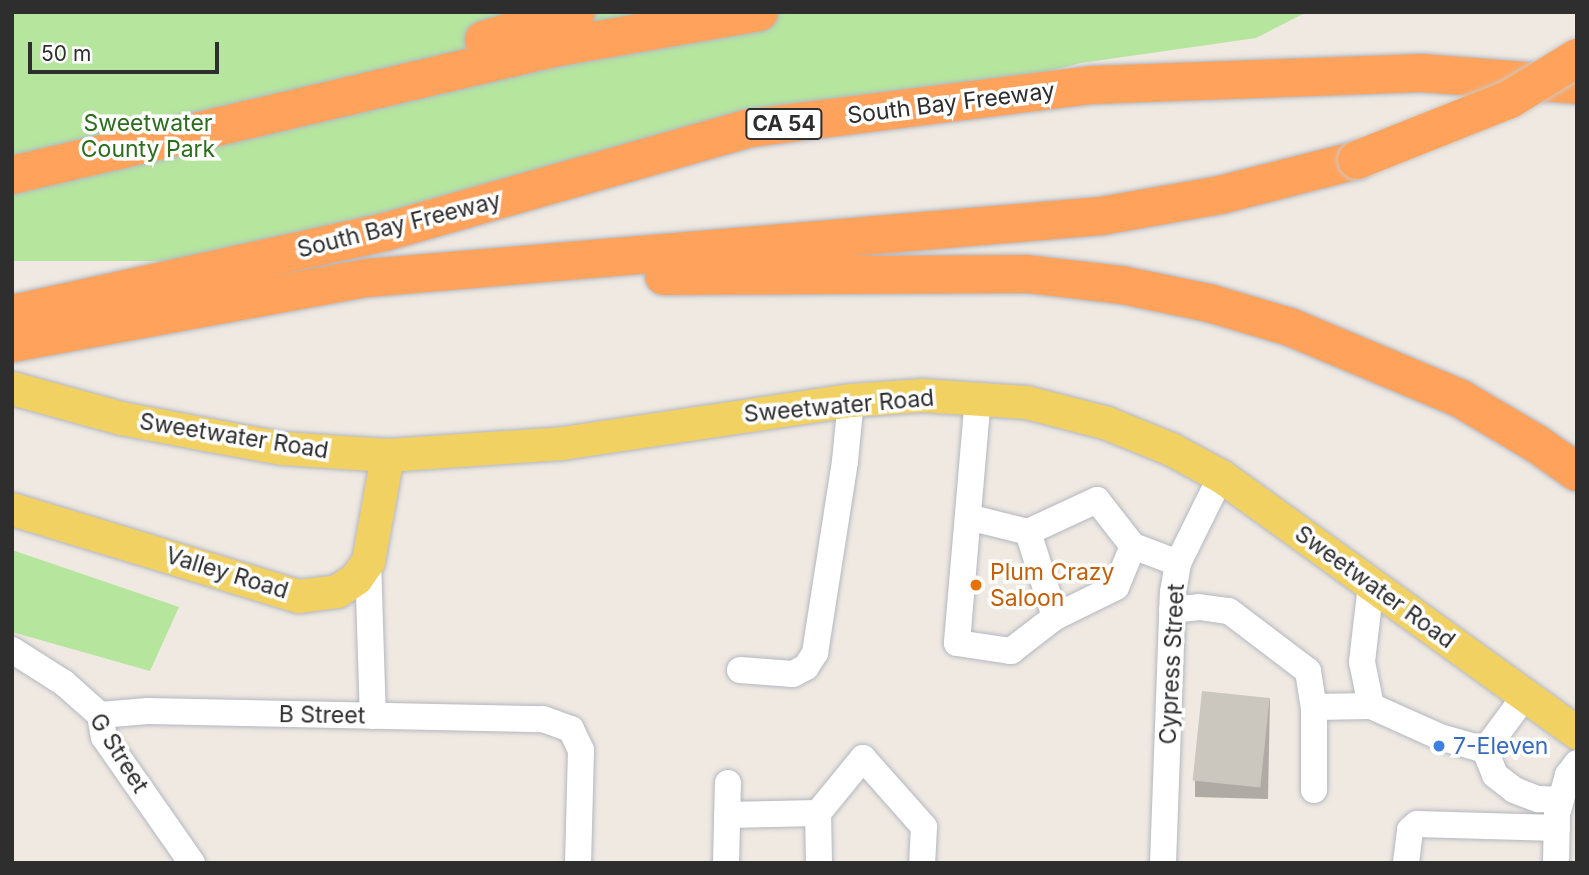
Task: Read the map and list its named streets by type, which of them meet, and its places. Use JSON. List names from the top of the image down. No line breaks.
{"streets":{"highway":["South Bay Freeway","CA 54"],"main road":["Sweetwater Road","Valley Road"],"street":["Cypress Street","B Street","G Street"]},"crossings":[["Sweetwater Road","Cypress Street"],["B Street","G Street"]],"parks":["Sweetwater County Park"],"places":["Plum Crazy Saloon","7-Eleven"],"scale_bar":"50 m"}
